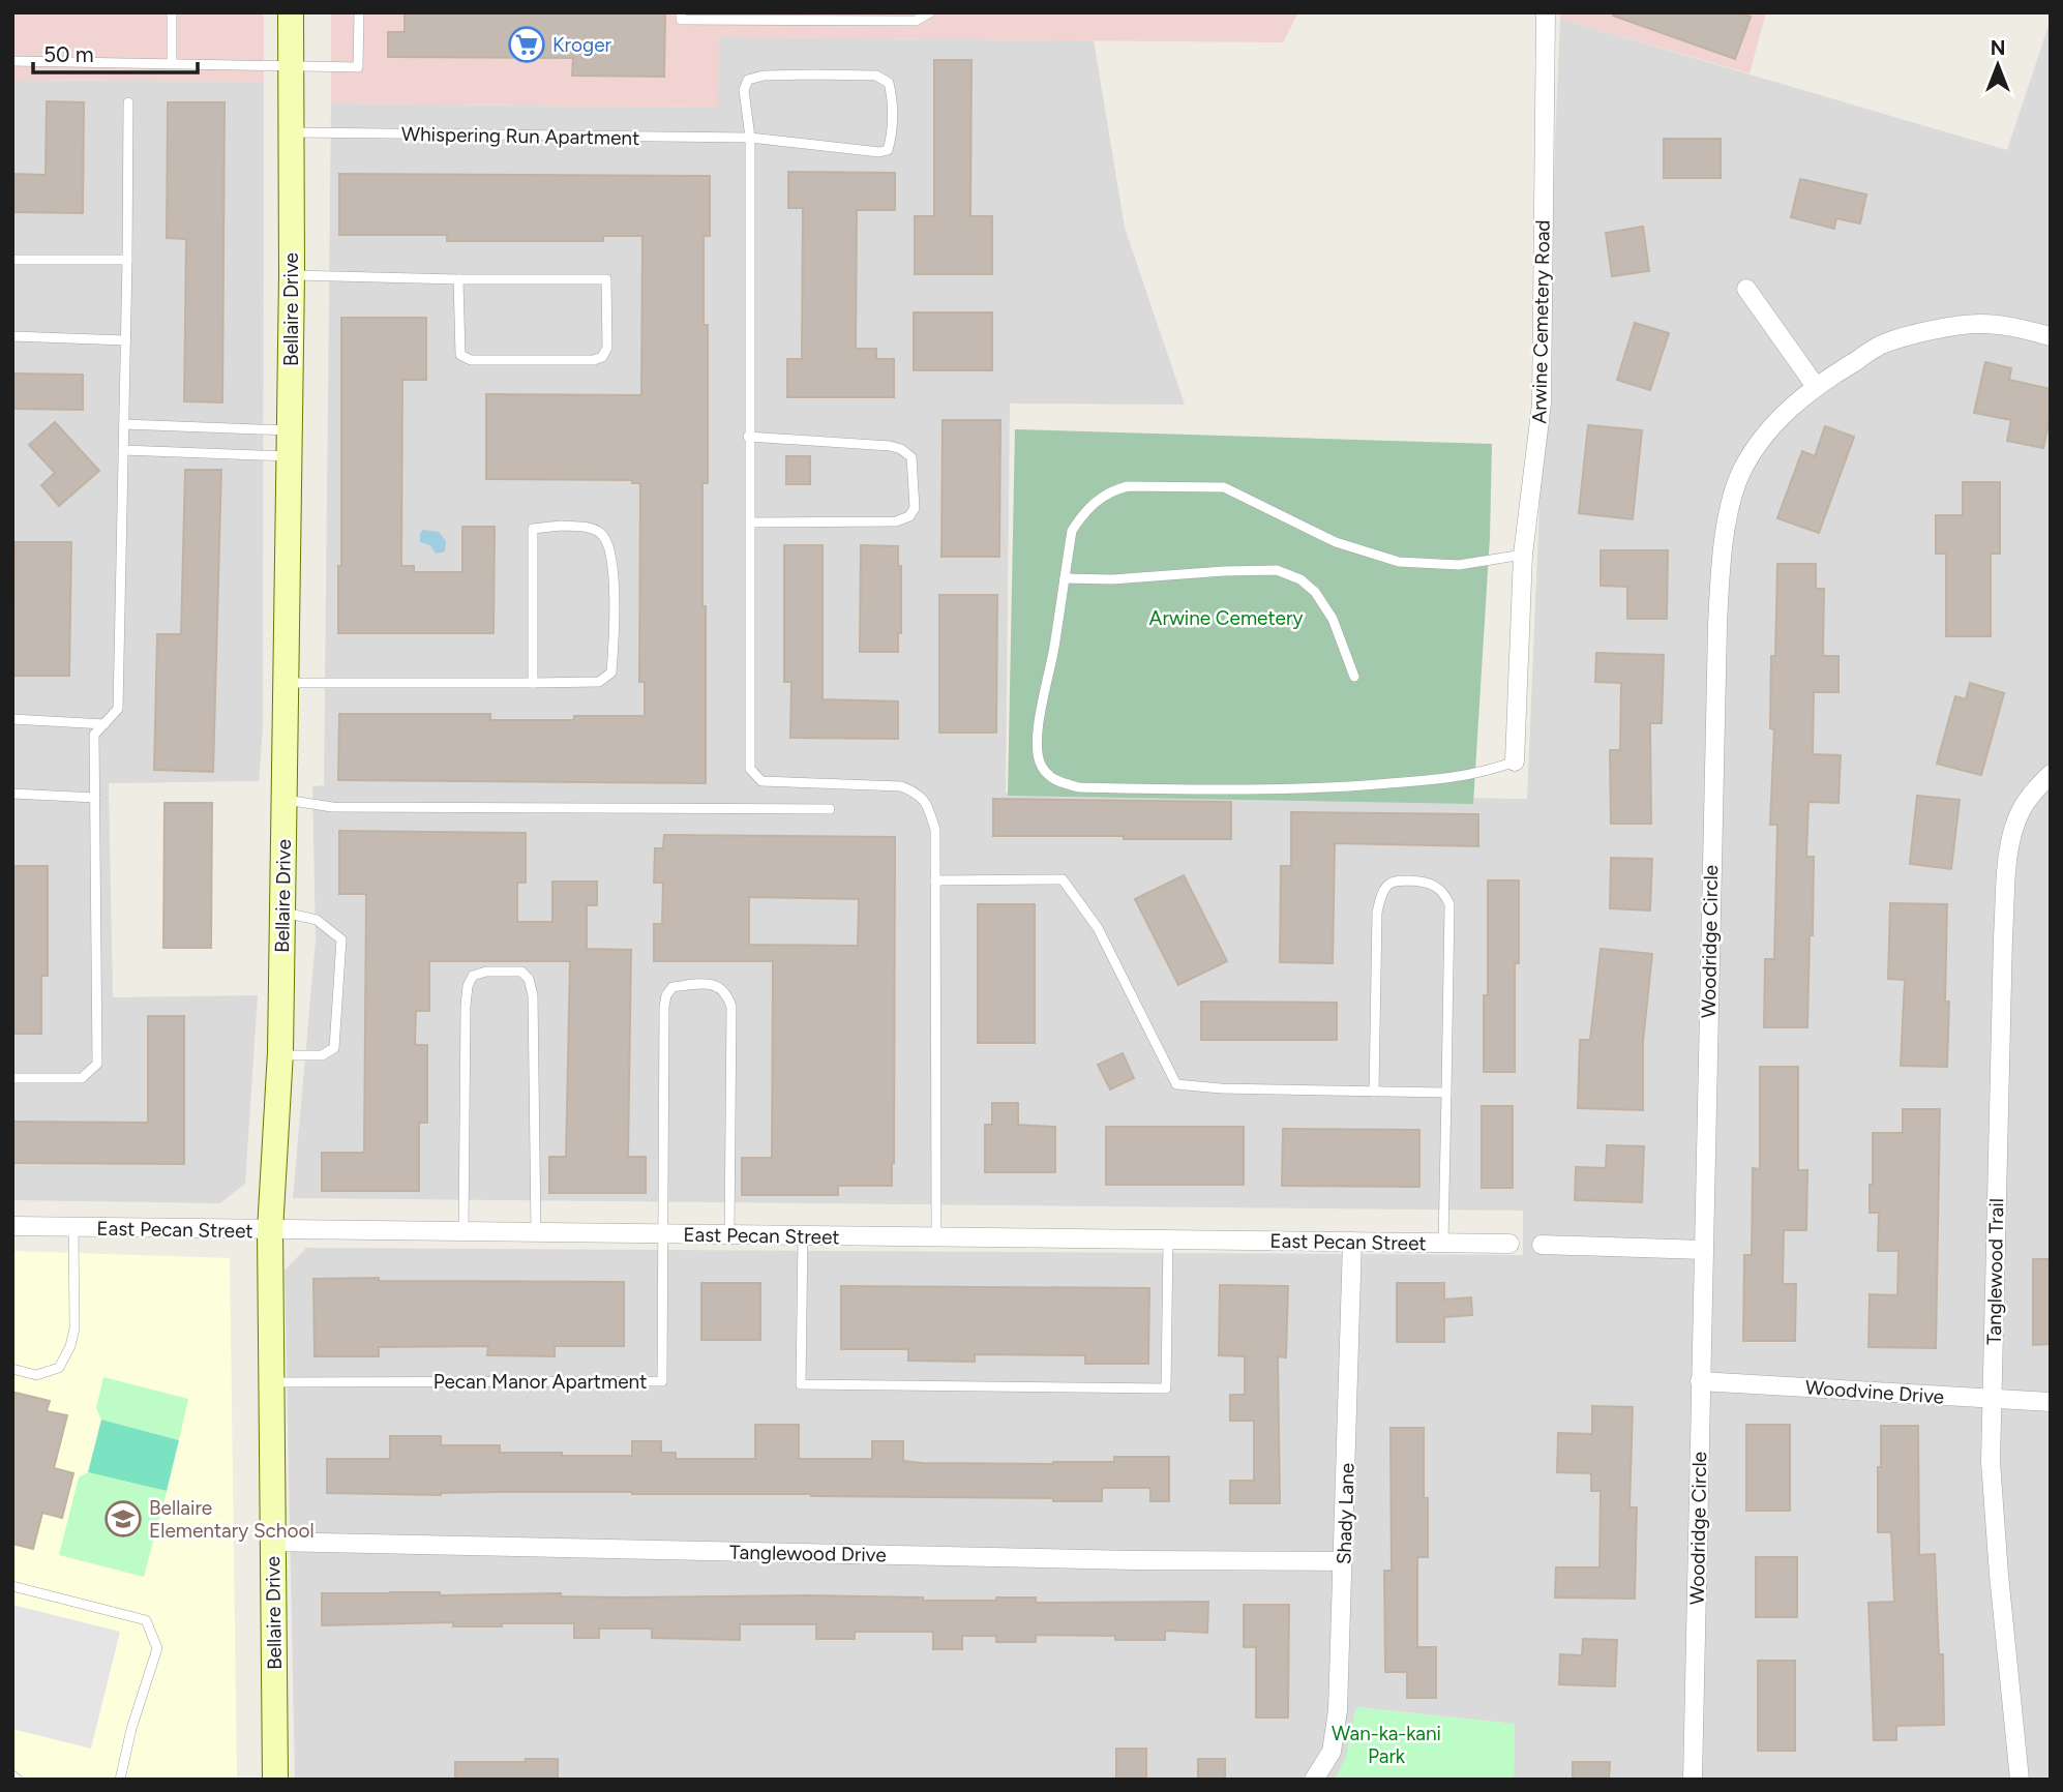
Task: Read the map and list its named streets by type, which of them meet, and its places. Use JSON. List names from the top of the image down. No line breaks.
{"streets":{"street":["Bellaire Drive","Arwine Cemetery Road","Woodridge Circle","East Pecan Street","Tanglewood Trail","Woodvine Drive","Shady Lane","Tanglewood Drive"],"lane":["Whispering Run Apartment","Pecan Manor Apartment"]},"crossings":[["Whispering Run Apartment","Bellaire Drive"],["Bellaire Drive","East Pecan Street"],["Bellaire Drive","Pecan Manor Apartment"],["Bellaire Drive","Tanglewood Drive"],["Woodridge Circle","Woodvine Drive"],["East Pecan Street","Pecan Manor Apartment"],["East Pecan Street","Shady Lane"],["Tanglewood Trail","Woodvine Drive"],["Shady Lane","Tanglewood Drive"]],"parks":["Arwine Cemetery","Wan-ka-kani Park"],"places":{"supermarket":["Kroger"],"school or university":["Bellaire Elementary School"]},"scale_bar":"50 m","north":"top"}
